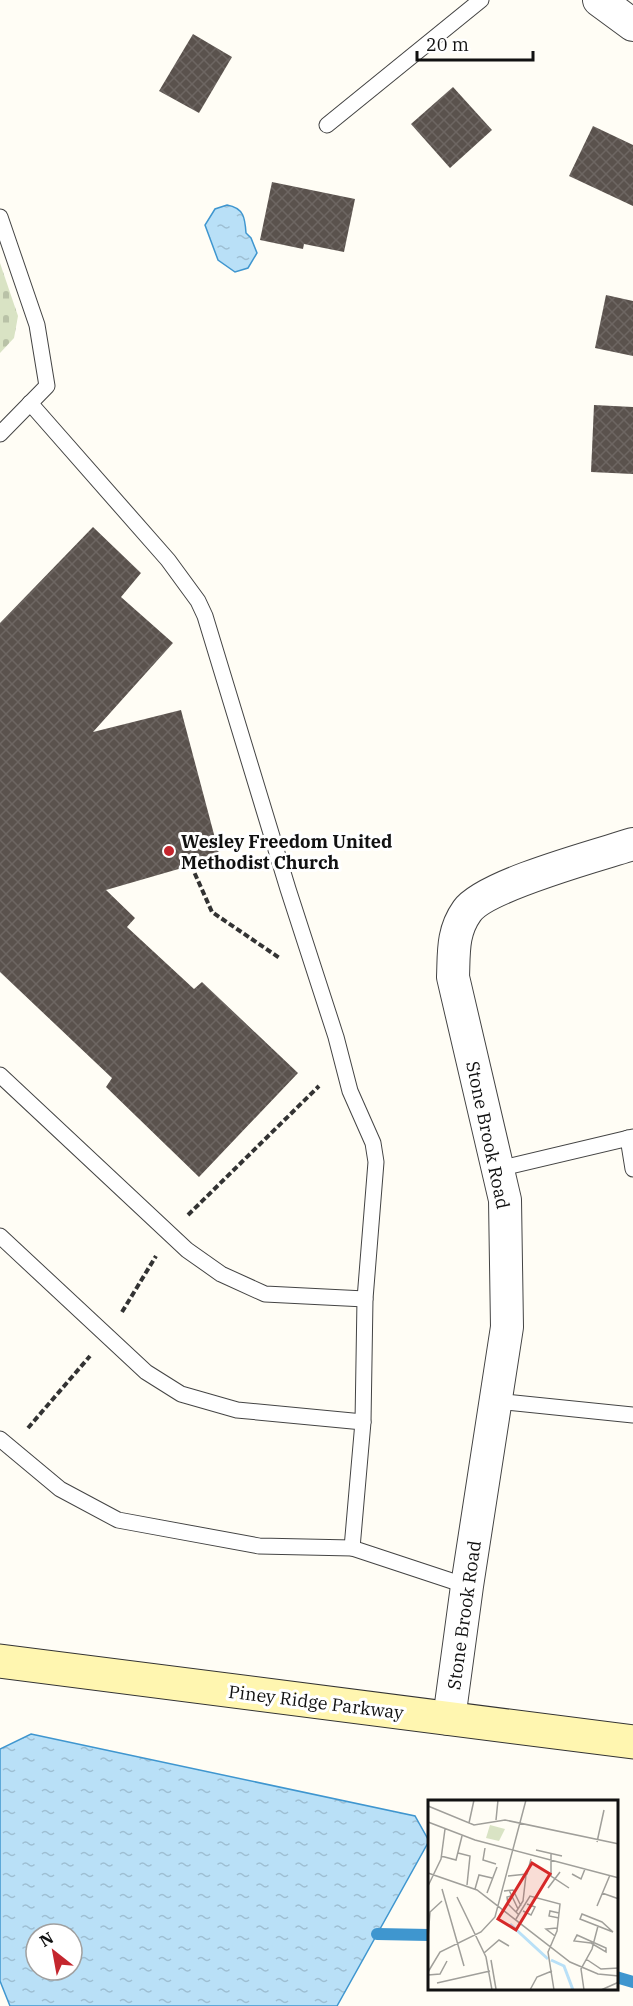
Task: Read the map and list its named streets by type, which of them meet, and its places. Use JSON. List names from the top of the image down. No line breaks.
{"streets":{"street":["Stone Brook Road","Piney Ridge Parkway"]},"crossings":[["Stone Brook Road","Piney Ridge Parkway"]],"places":["Wesley Freedom United Methodist Church"],"scale_bar":"20 m","north":"top left"}
